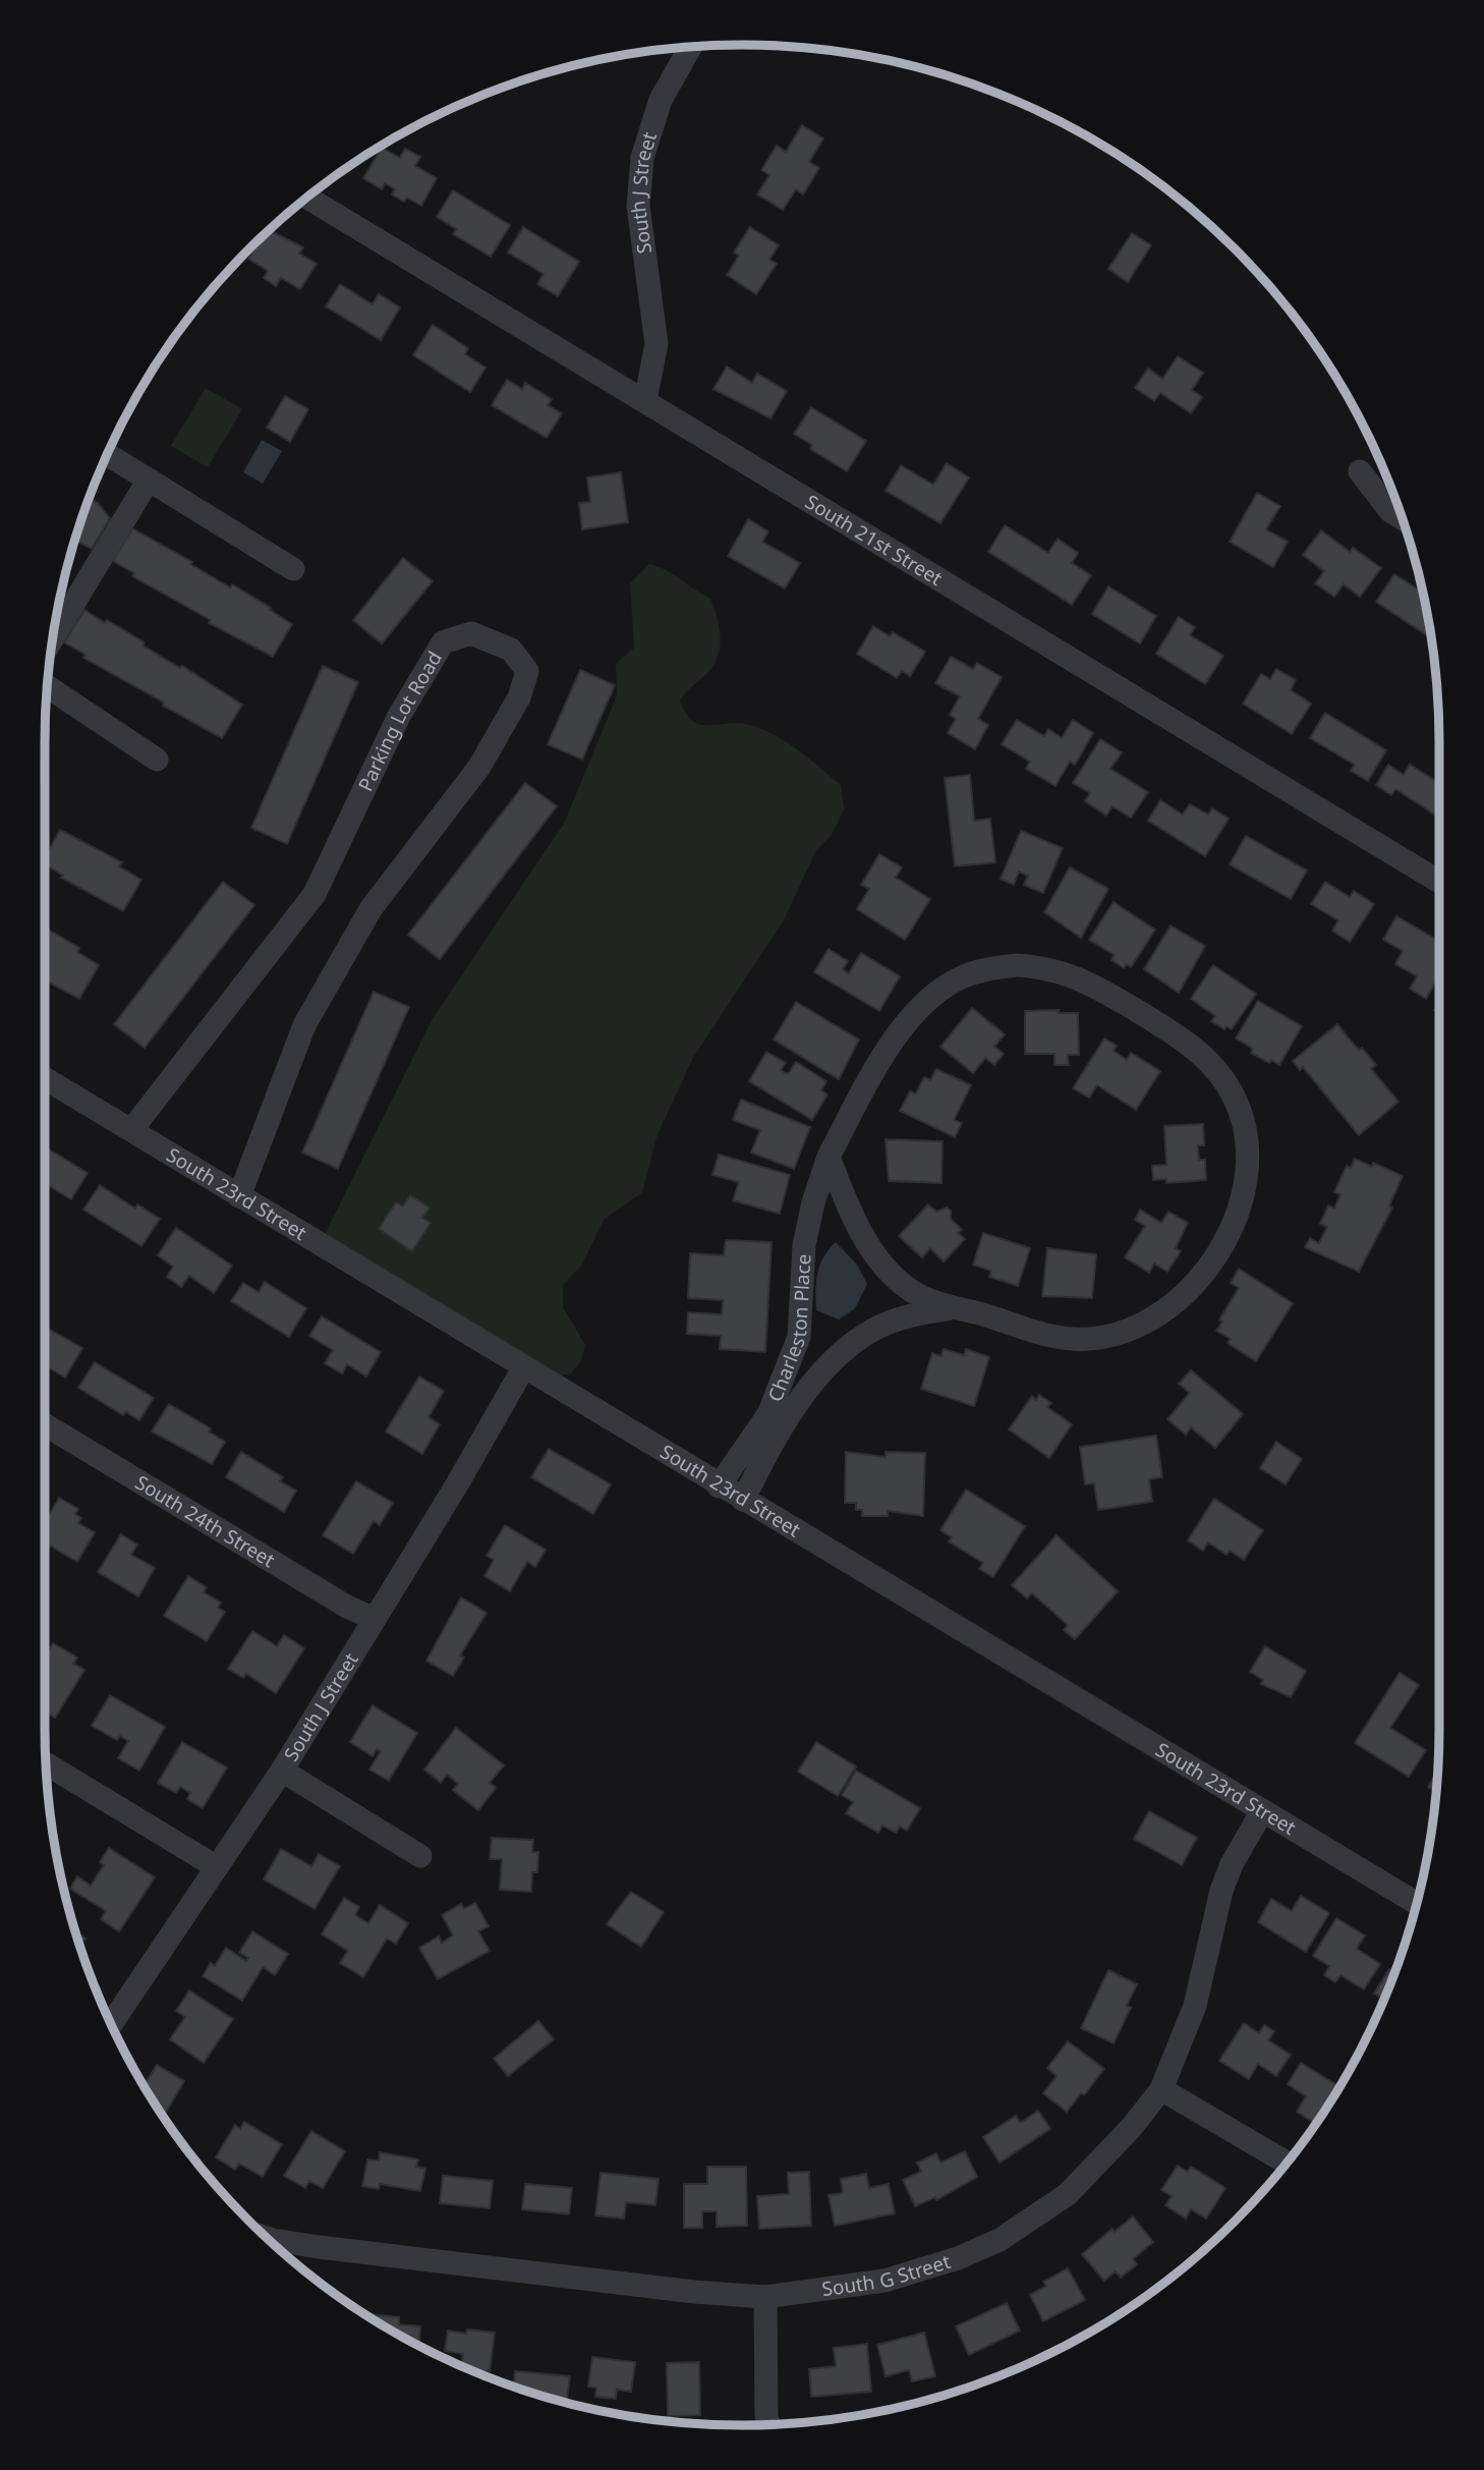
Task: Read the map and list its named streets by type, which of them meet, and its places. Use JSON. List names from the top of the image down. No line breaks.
{"streets":{"street":["South J Street","South 21st Street","Parking Lot Road","South 23rd Street","Charleston Place","South 24th Street","South G Street"]},"crossings":[["South J Street","South 21st Street"],["South J Street","South 23rd Street"],["South J Street","South 24th Street"],["Parking Lot Road","South 23rd Street"],["South 23rd Street","Charleston Place"],["South 23rd Street","South G Street"]]}
